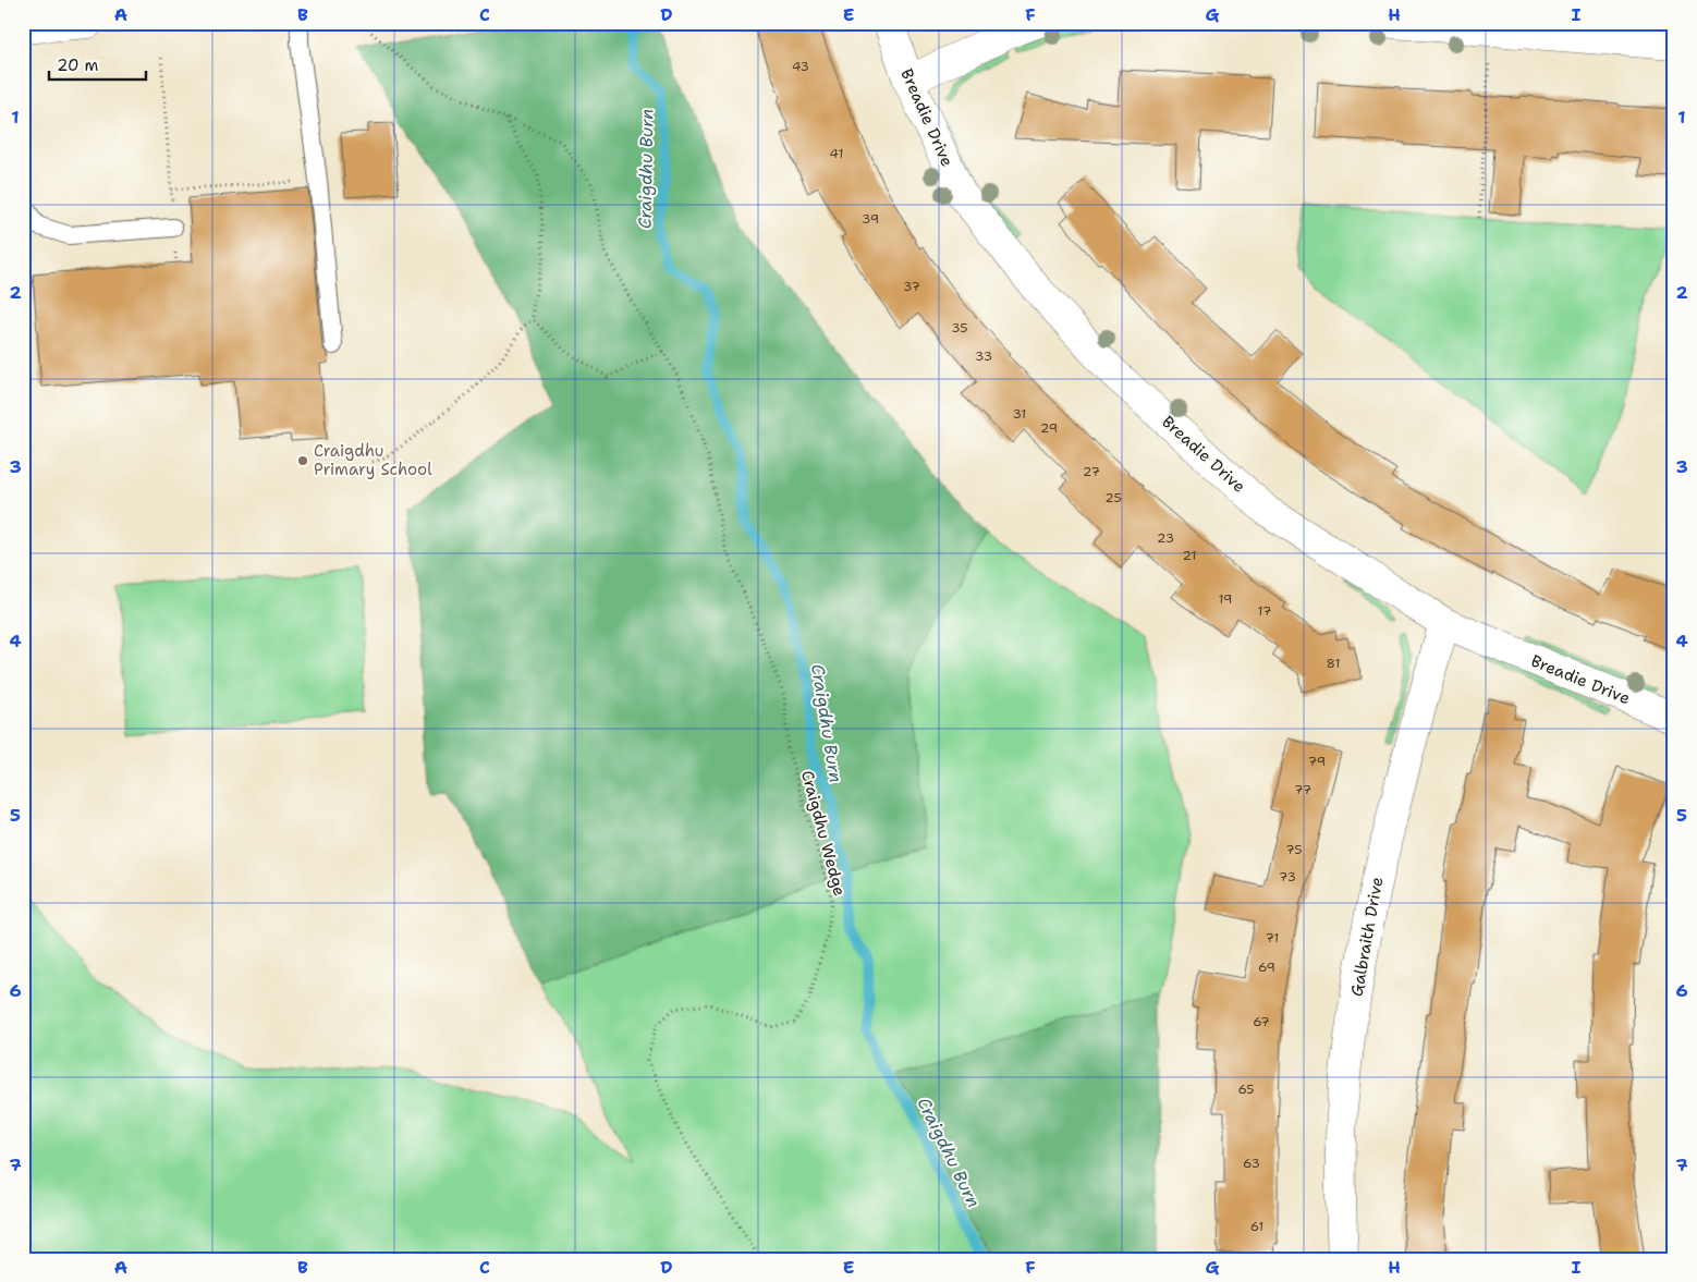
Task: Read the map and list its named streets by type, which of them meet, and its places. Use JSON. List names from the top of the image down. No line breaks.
{"streets":{"street":["Breadie Drive","Galbraith Drive"],"path":["Craigdhu Wedge"]},"crossings":[["Breadie Drive","Galbraith Drive"]],"water":["Craigdhu Burn"],"places":["Craigdhu Primary School"],"house_numbers":["43","41","39","37","35","33","31","29","27","25","23","21","19","17","81","79","77","75","73","71","69","67","65","63","61"],"scale_bar":"20 m","grid":{"columns":["A","B","C","D","E","F","G","H","I"],"rows":["1","2","3","4","5","6","7"]}}
